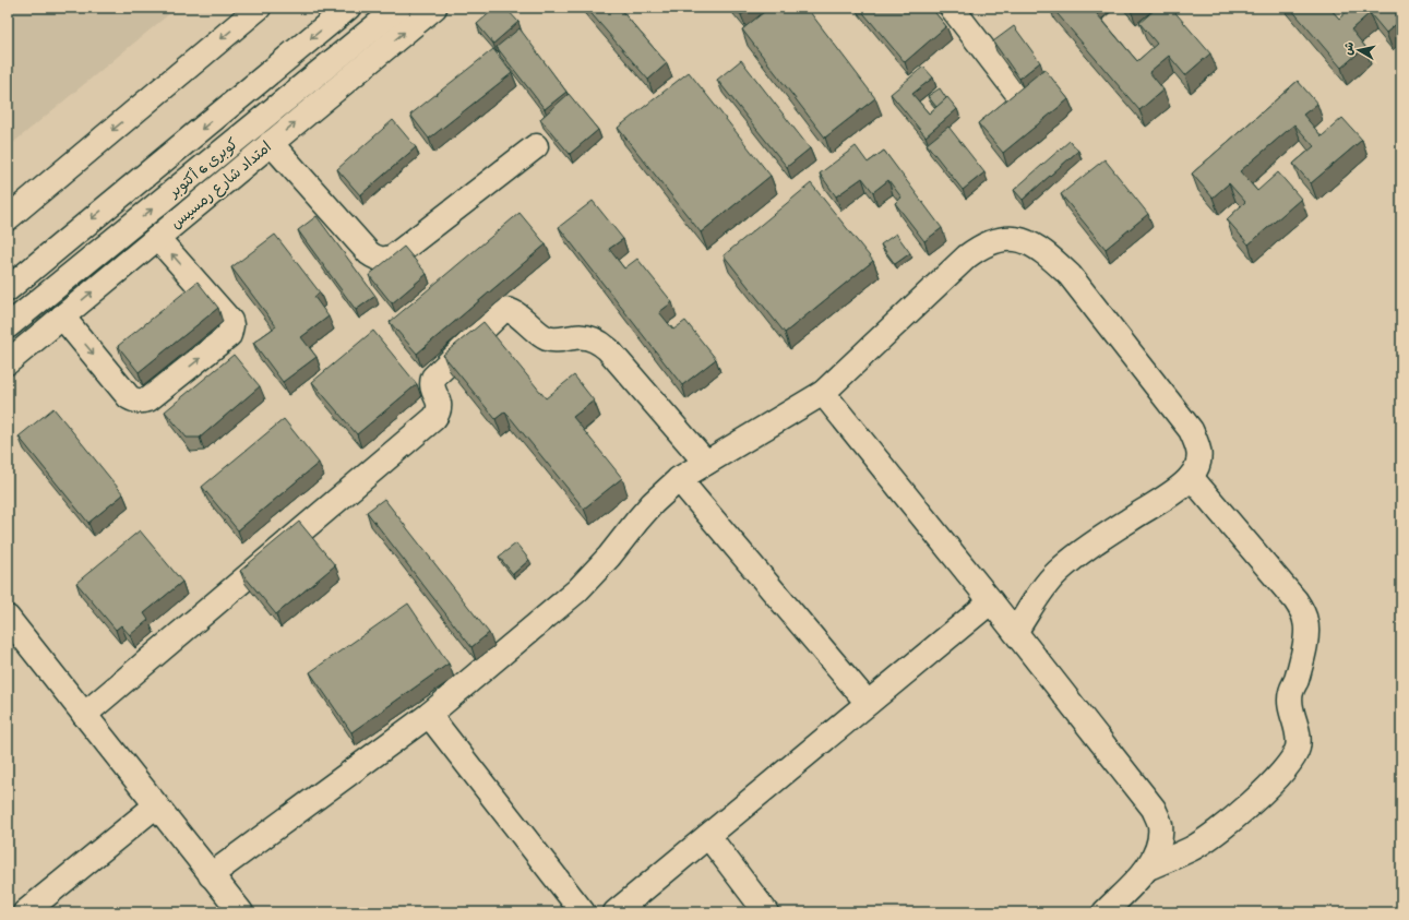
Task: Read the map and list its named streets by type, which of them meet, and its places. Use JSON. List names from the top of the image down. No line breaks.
{"streets":{"main road":["كوبرى 6 أكتوبر","امتداد شارع رمسيس"]},"north":"left"}
